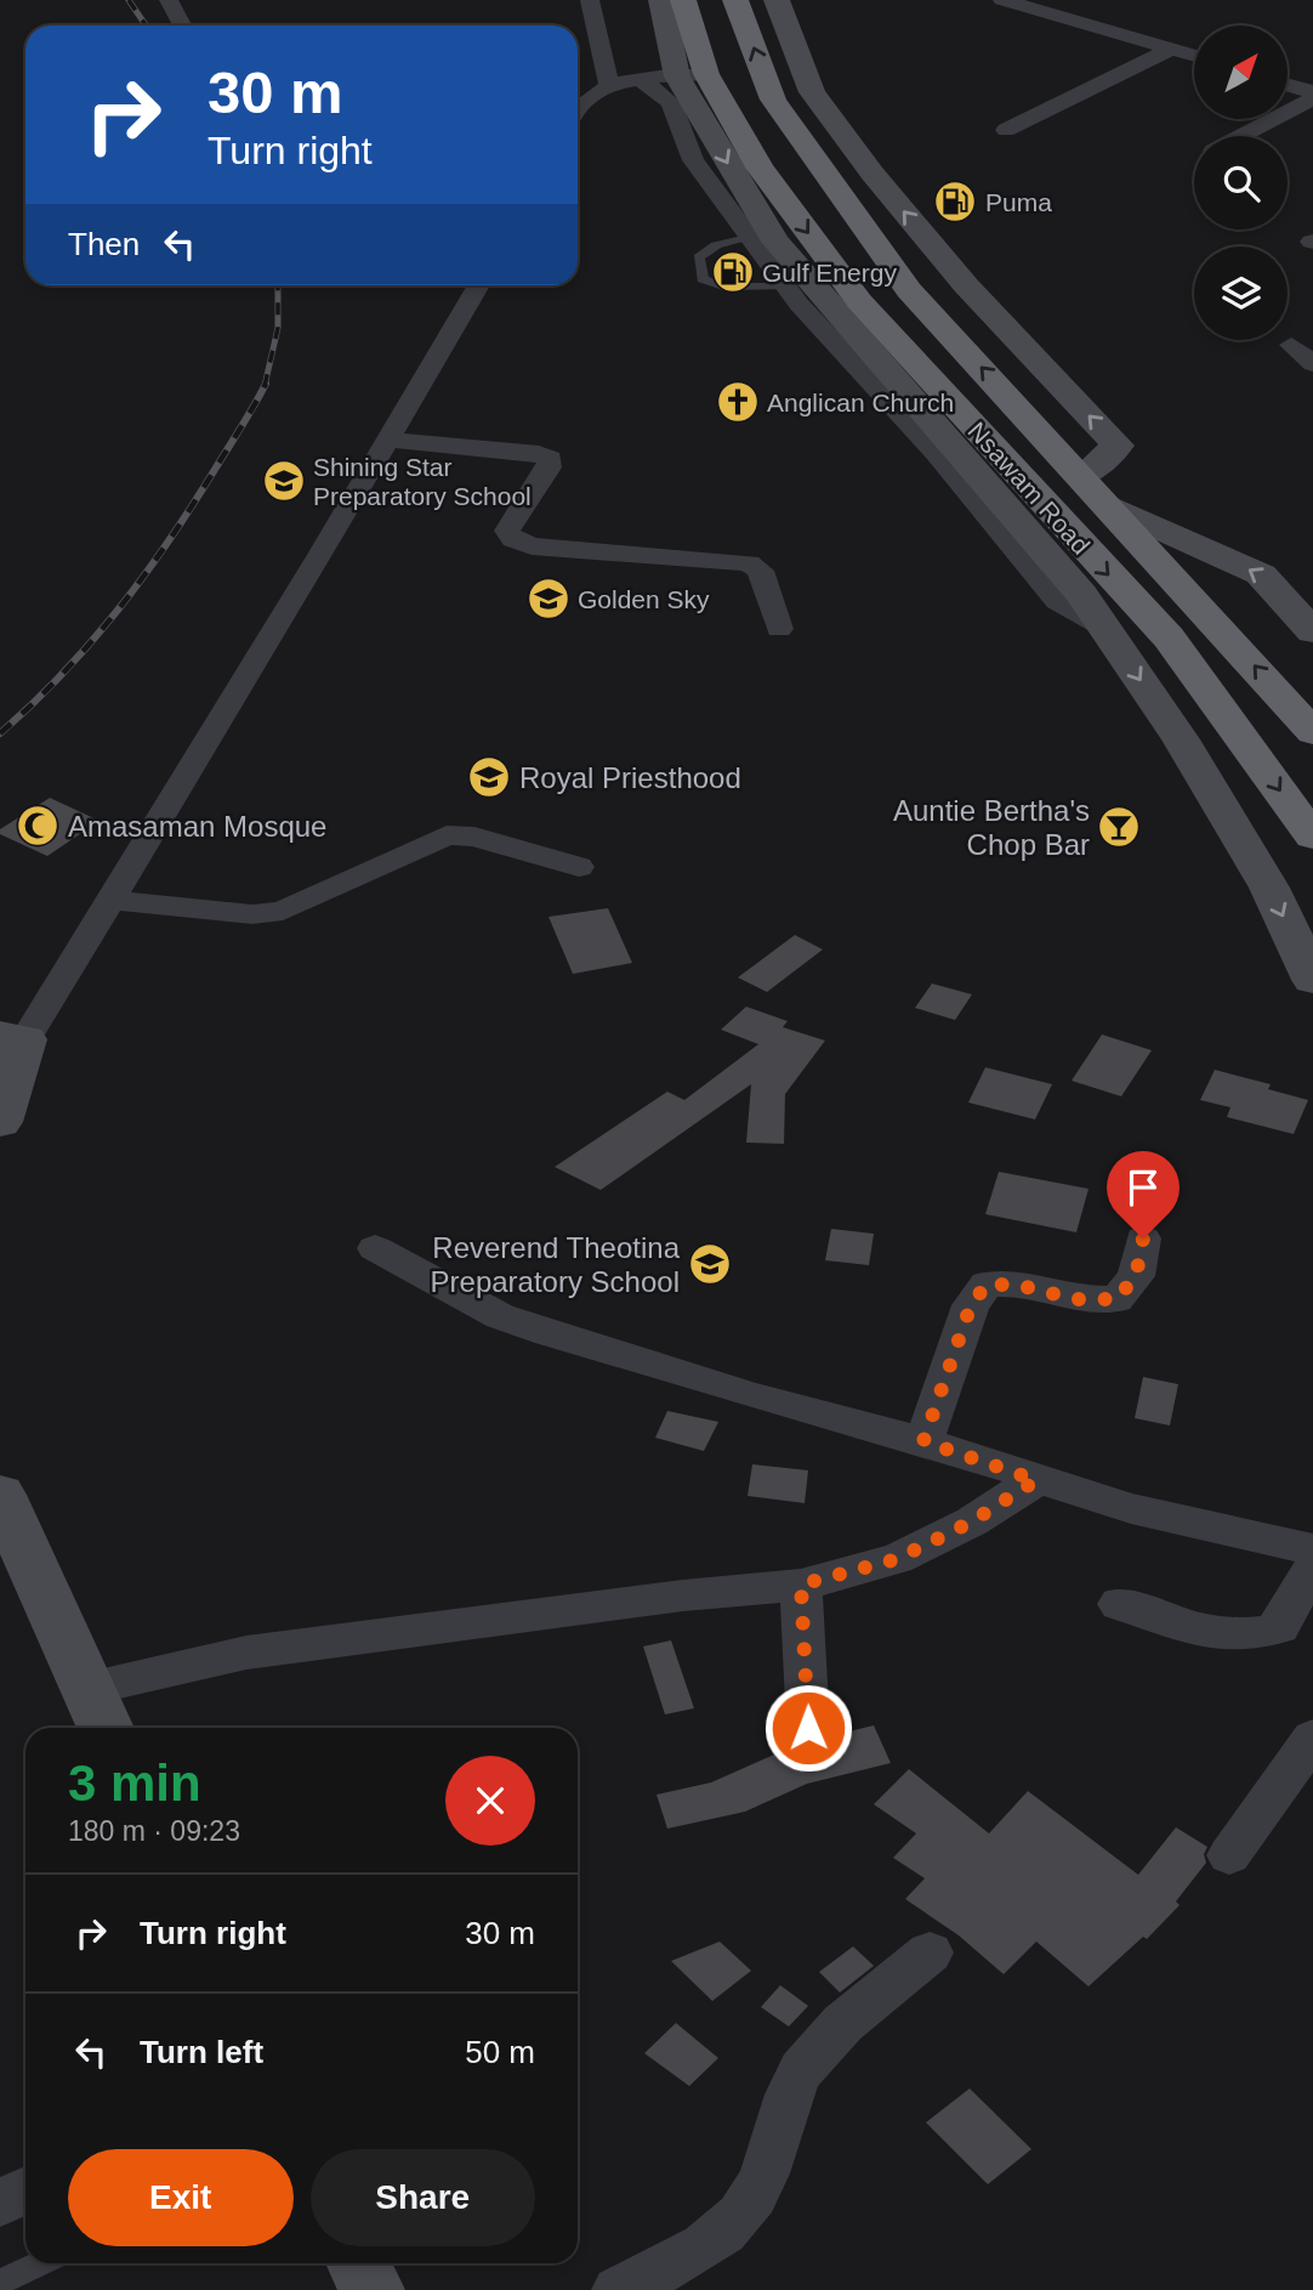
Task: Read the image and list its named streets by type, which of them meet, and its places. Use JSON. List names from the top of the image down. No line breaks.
{"streets":{"highway":["Nsawam Road"]},"places":{"fuel station":["Puma","Gulf Energy"],"church":["Anglican Church"],"school or university":["Shining Star Preparatory School","Golden Sky","Royal Priesthood","Reverend Theotina Preparatory School"],"mosque":["Amasaman Mosque"],"bar":["Auntie Bertha's Chop Bar"]},"north":"top right","page":{"turn":["30 m","Turn right"],"then":"Then","heading":["3 min","180 m · 09:23"],"list":[{"name":"Turn right","value":"30 m"},{"name":"Turn left","value":"50 m"}],"buttons":["Exit","Share"]}}
